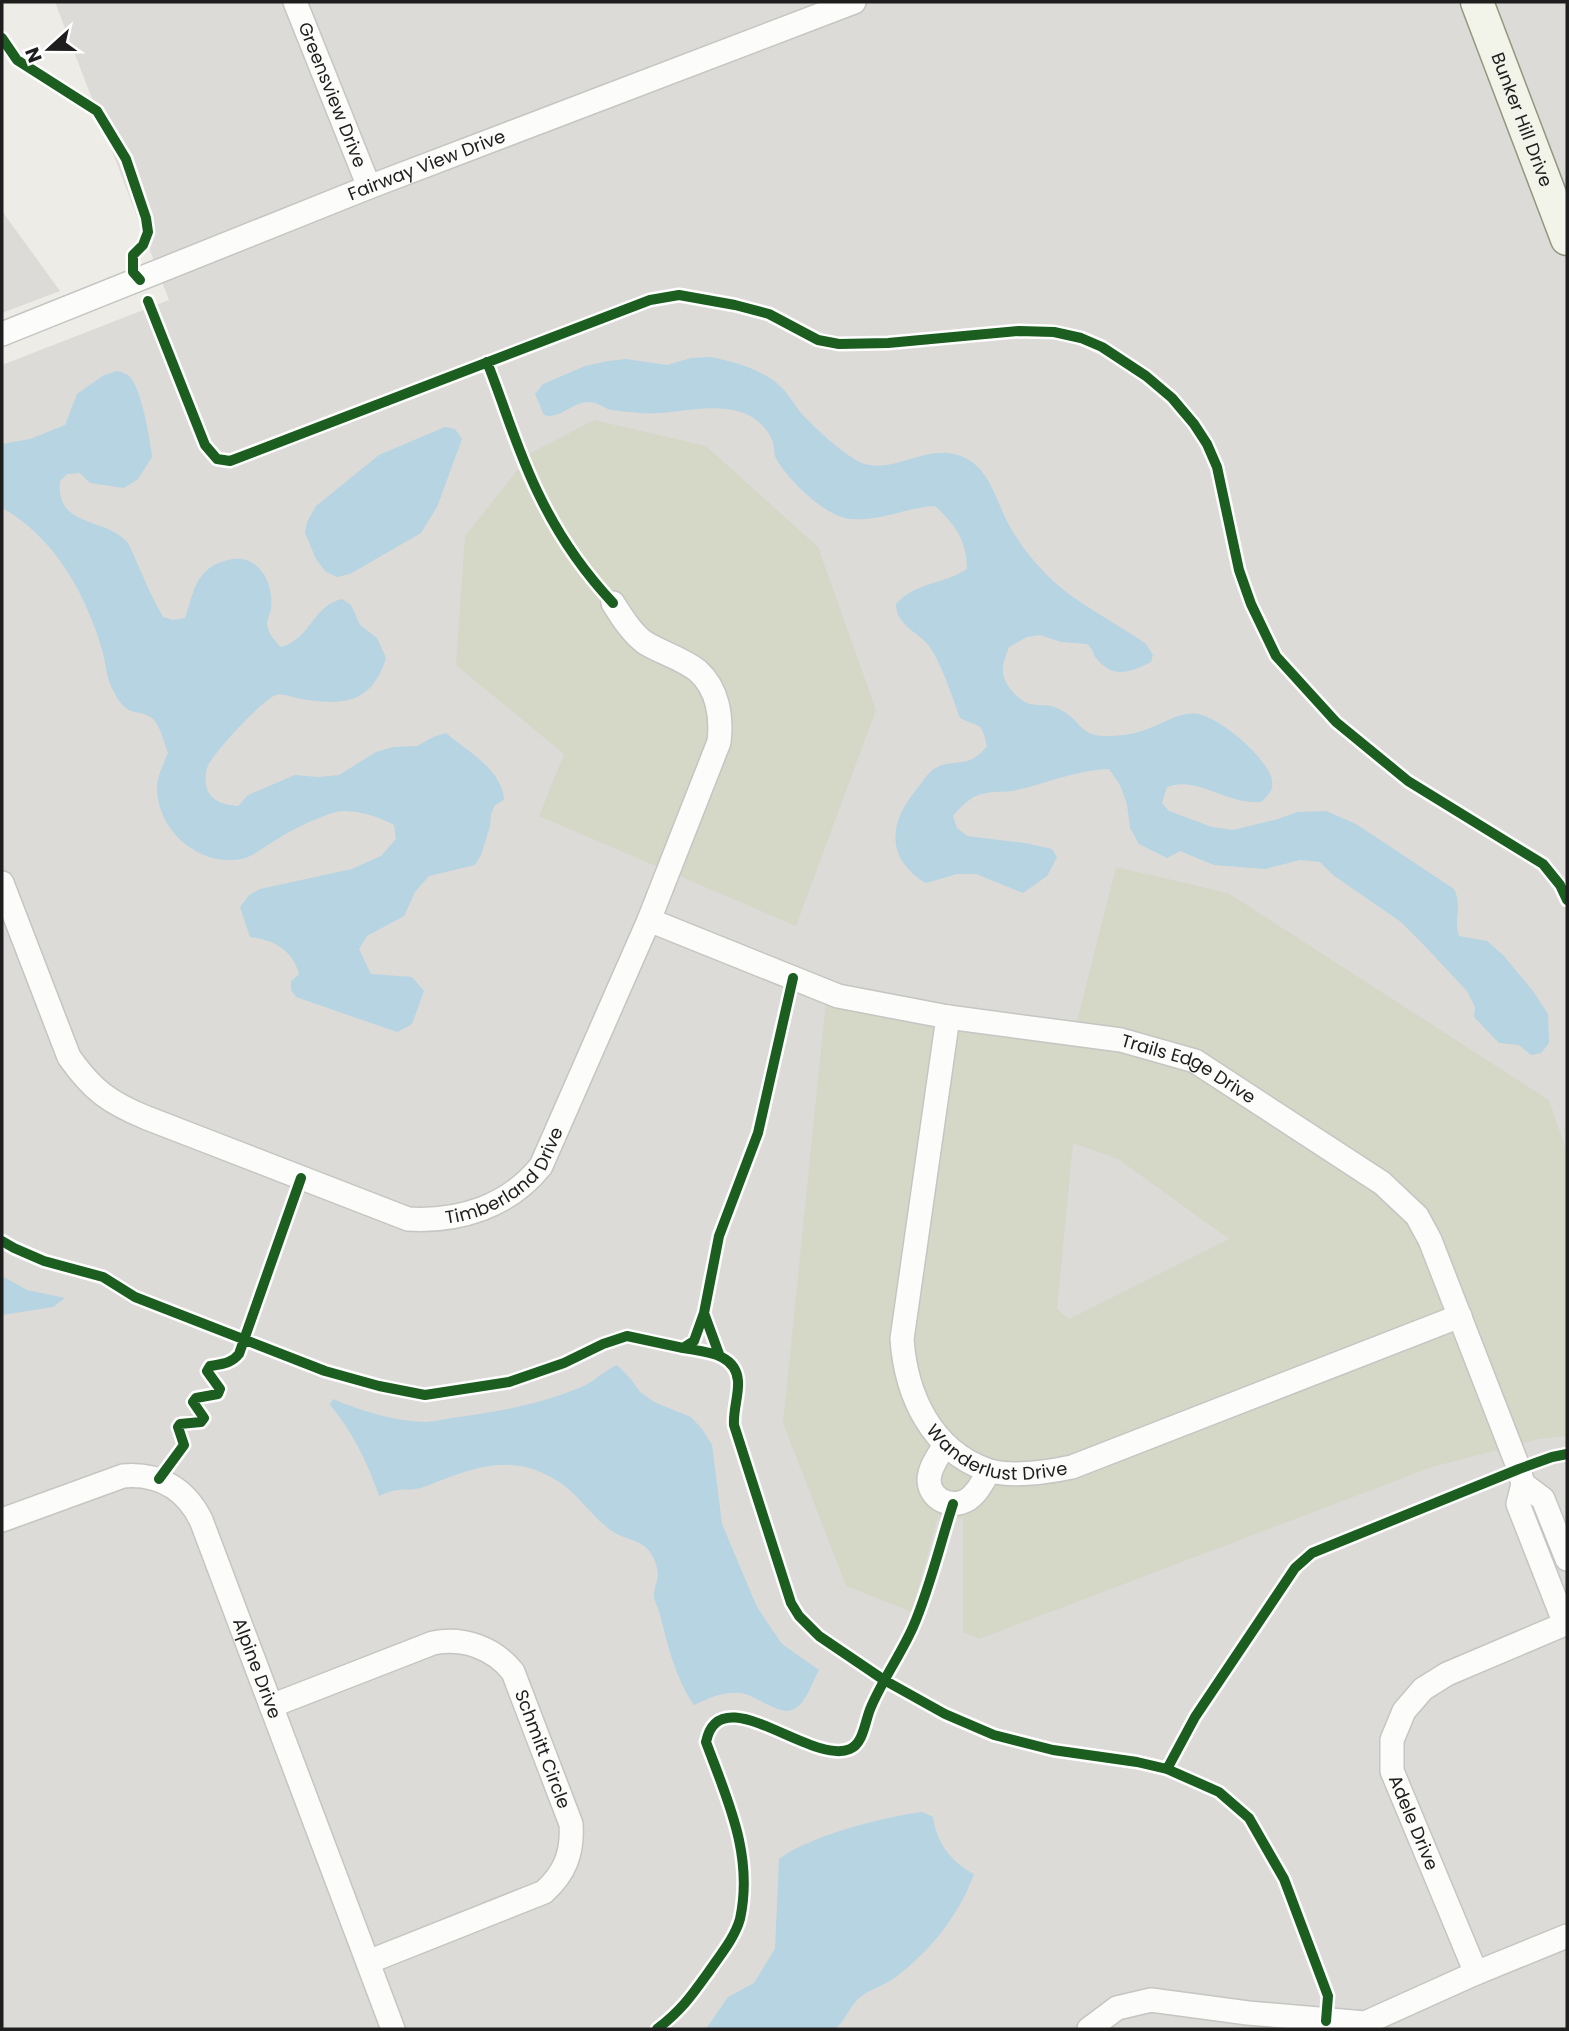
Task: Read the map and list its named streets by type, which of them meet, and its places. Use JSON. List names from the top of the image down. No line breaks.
{"streets":{"street":["Greensview Drive","Bunker Hill Drive","Fairway View Drive","Trails Edge Drive","Timberland Drive","Wanderlust Drive","Alpine Drive","Schmitt Circle","Adele Drive"]},"crossings":[["Greensview Drive","Fairway View Drive"],["Trails Edge Drive","Timberland Drive"],["Trails Edge Drive","Wanderlust Drive"],["Trails Edge Drive","Adele Drive"],["Alpine Drive","Schmitt Circle"]],"north":"left"}
